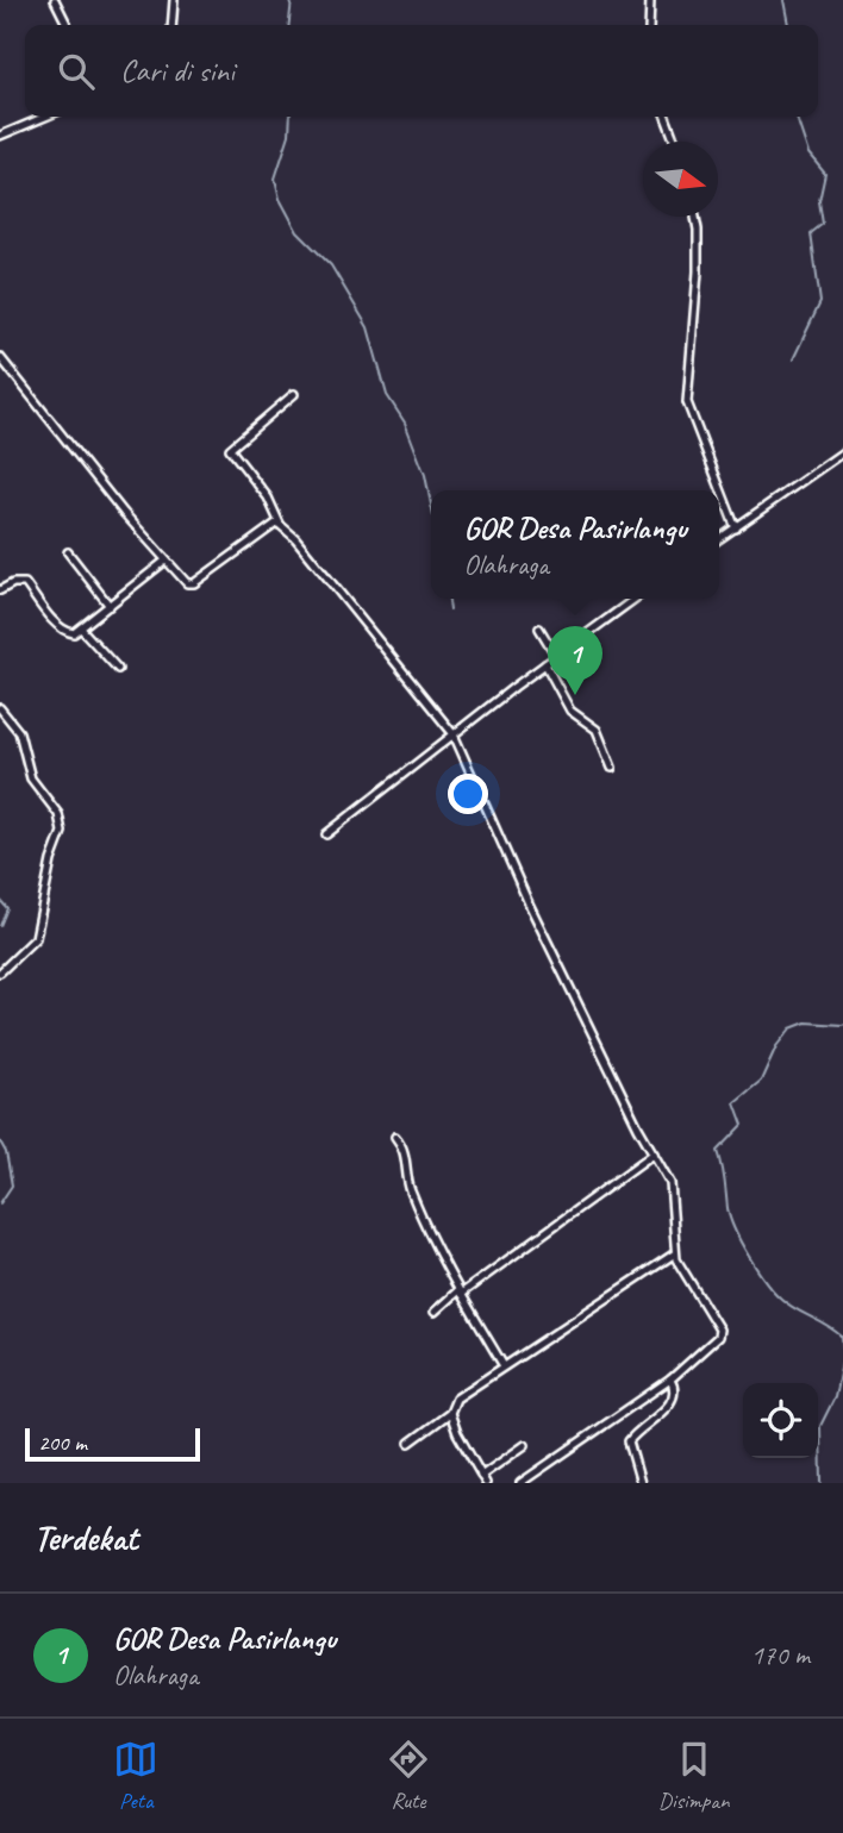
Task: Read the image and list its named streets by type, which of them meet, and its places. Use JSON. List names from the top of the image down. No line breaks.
{"scale_bar":"200 m","north":"right","page":{"search":"Cari di sini","popup":["GOR Desa Pasirlangu","Olahraga"],"pins":"1","scale":"200 m","heading":"Terdekat","list":[{"mark":"1","name":"GOR Desa Pasirlangu","note":"Olahraga","value":"170 m"}],"nav":["Peta","Rute","Disimpan"]}}
